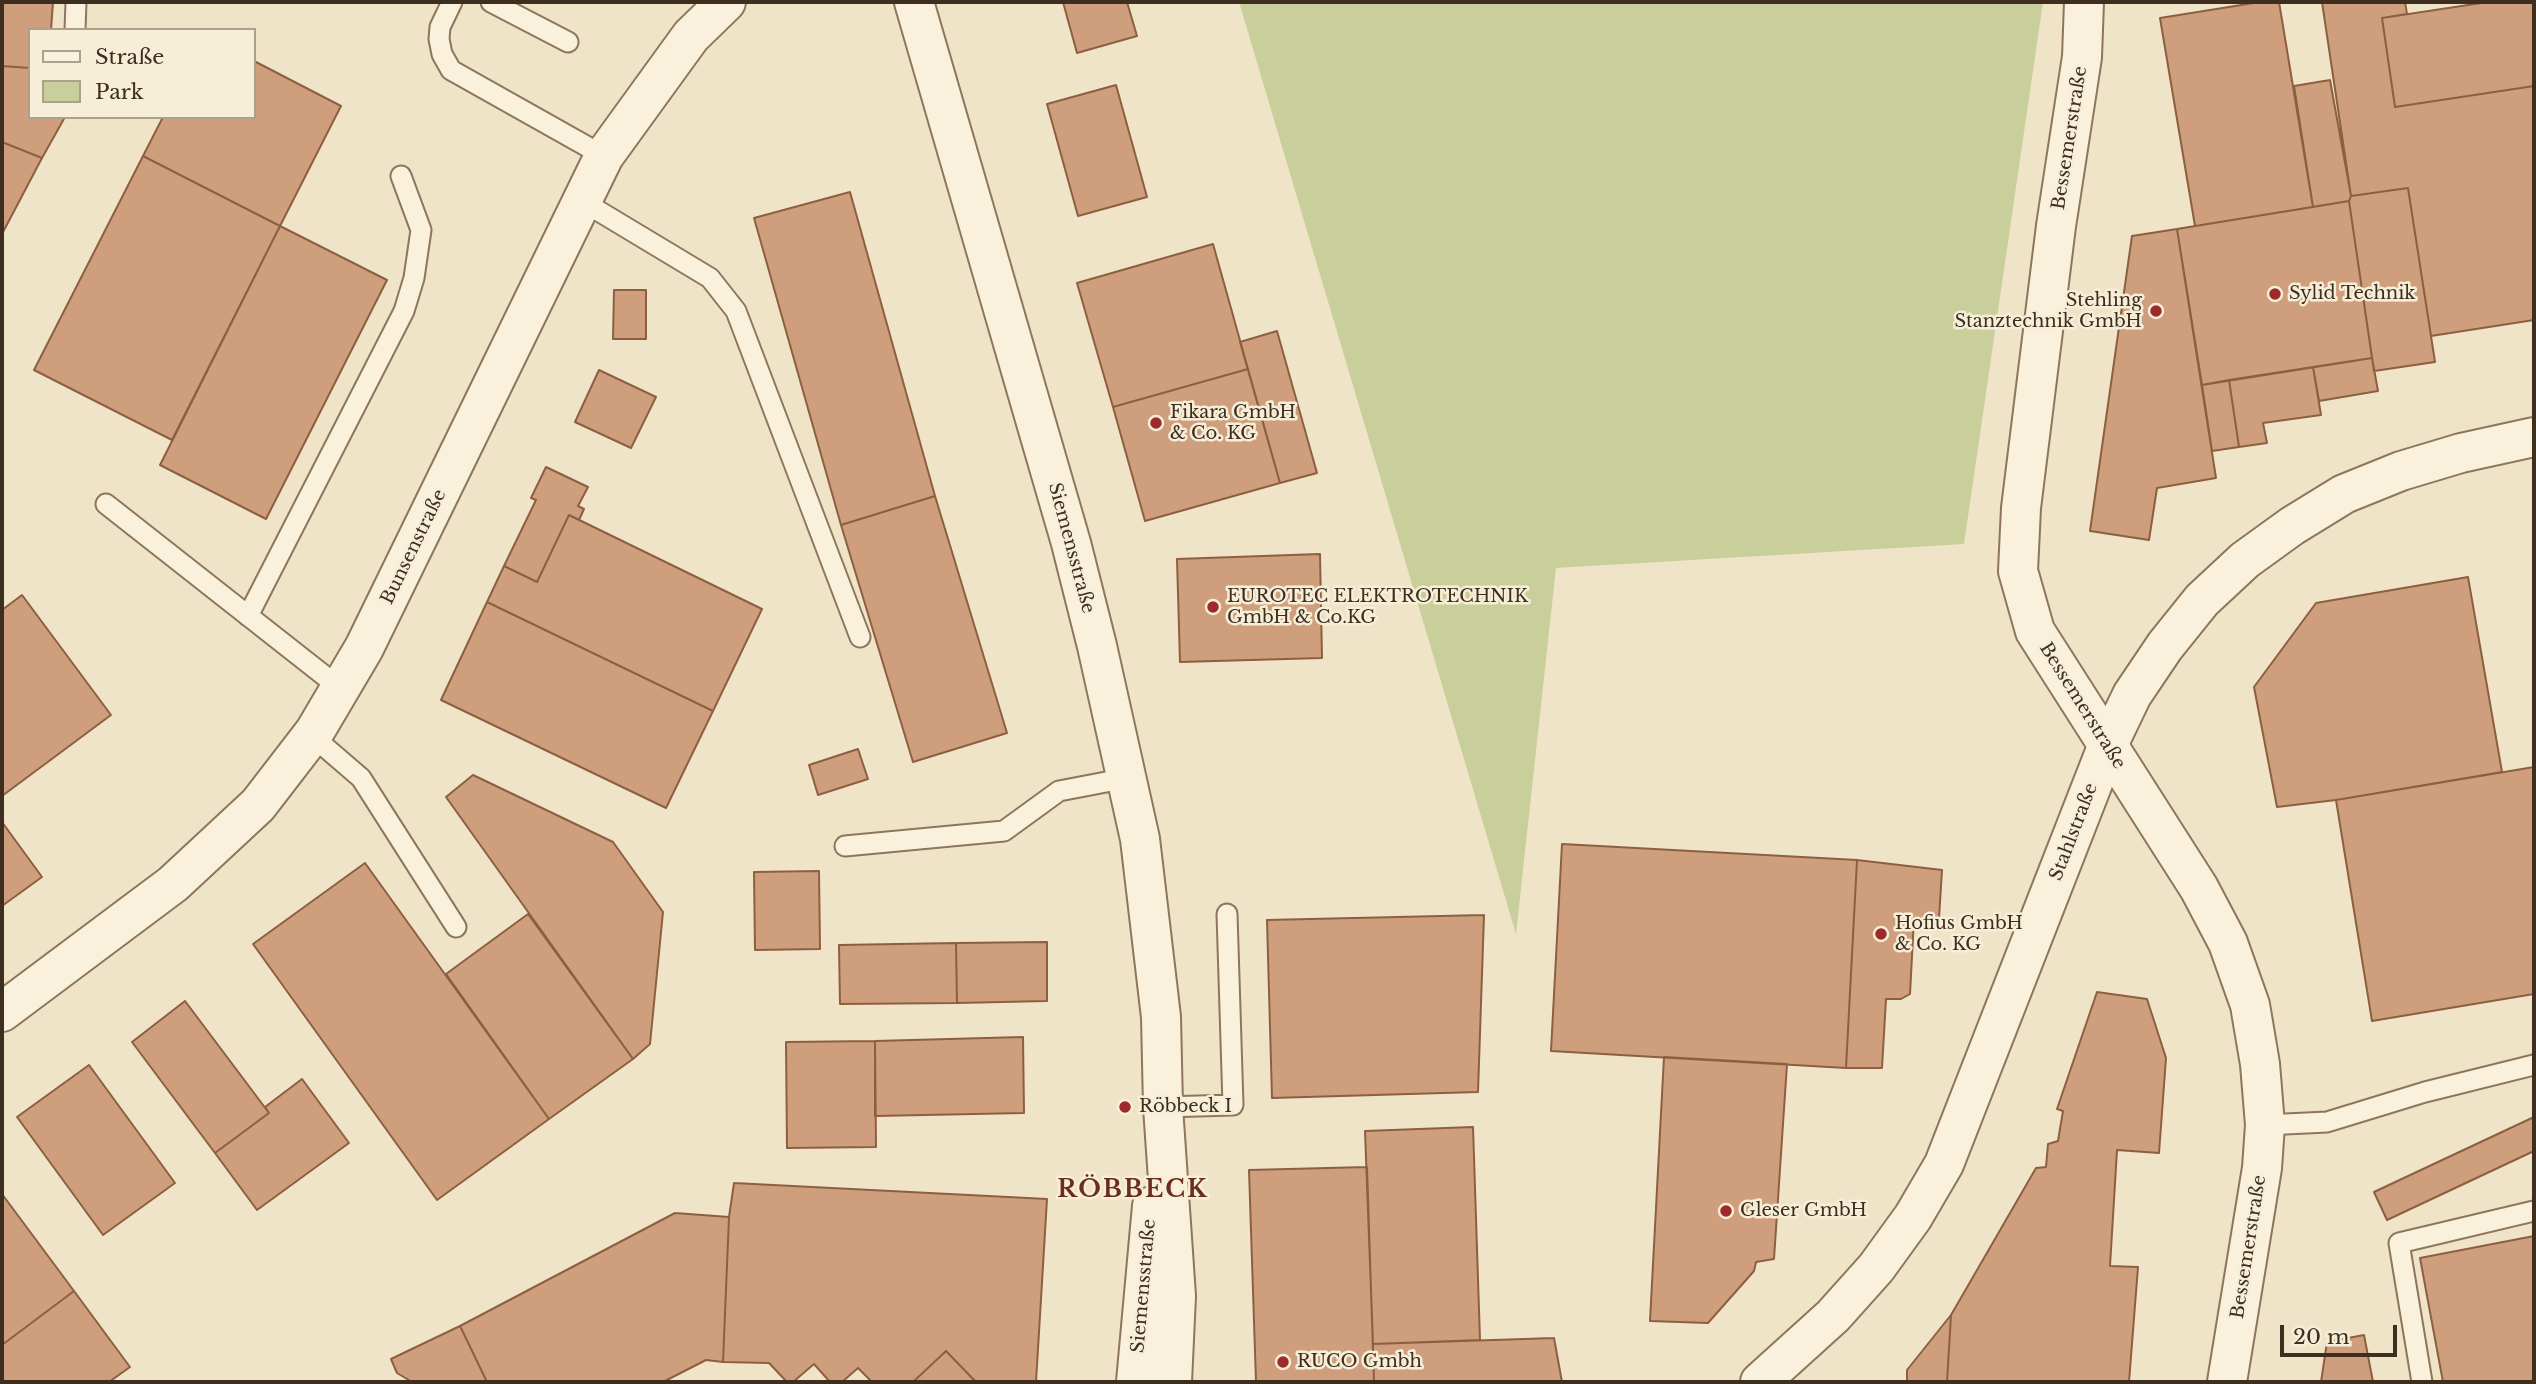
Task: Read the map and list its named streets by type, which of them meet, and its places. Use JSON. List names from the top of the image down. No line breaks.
{"streets":{"street":["Bessemerstraße","Bunsenstraße","Siemensstraße","Stahlstraße"]},"crossings":[["Bessemerstraße","Stahlstraße"]],"districts":["RÖBBECK"],"places":["Sylid Technik","Stehling Stanztechnik GmbH","Fikara GmbH & Co. KG","EUROTEC ELEKTROTECHNIK GmbH & Co.KG","Hofius GmbH & Co. KG","Röbbeck I","Gleser GmbH","RUCO Gmbh"],"legend":["Straße","Park"],"scale_bar":"20 m"}
